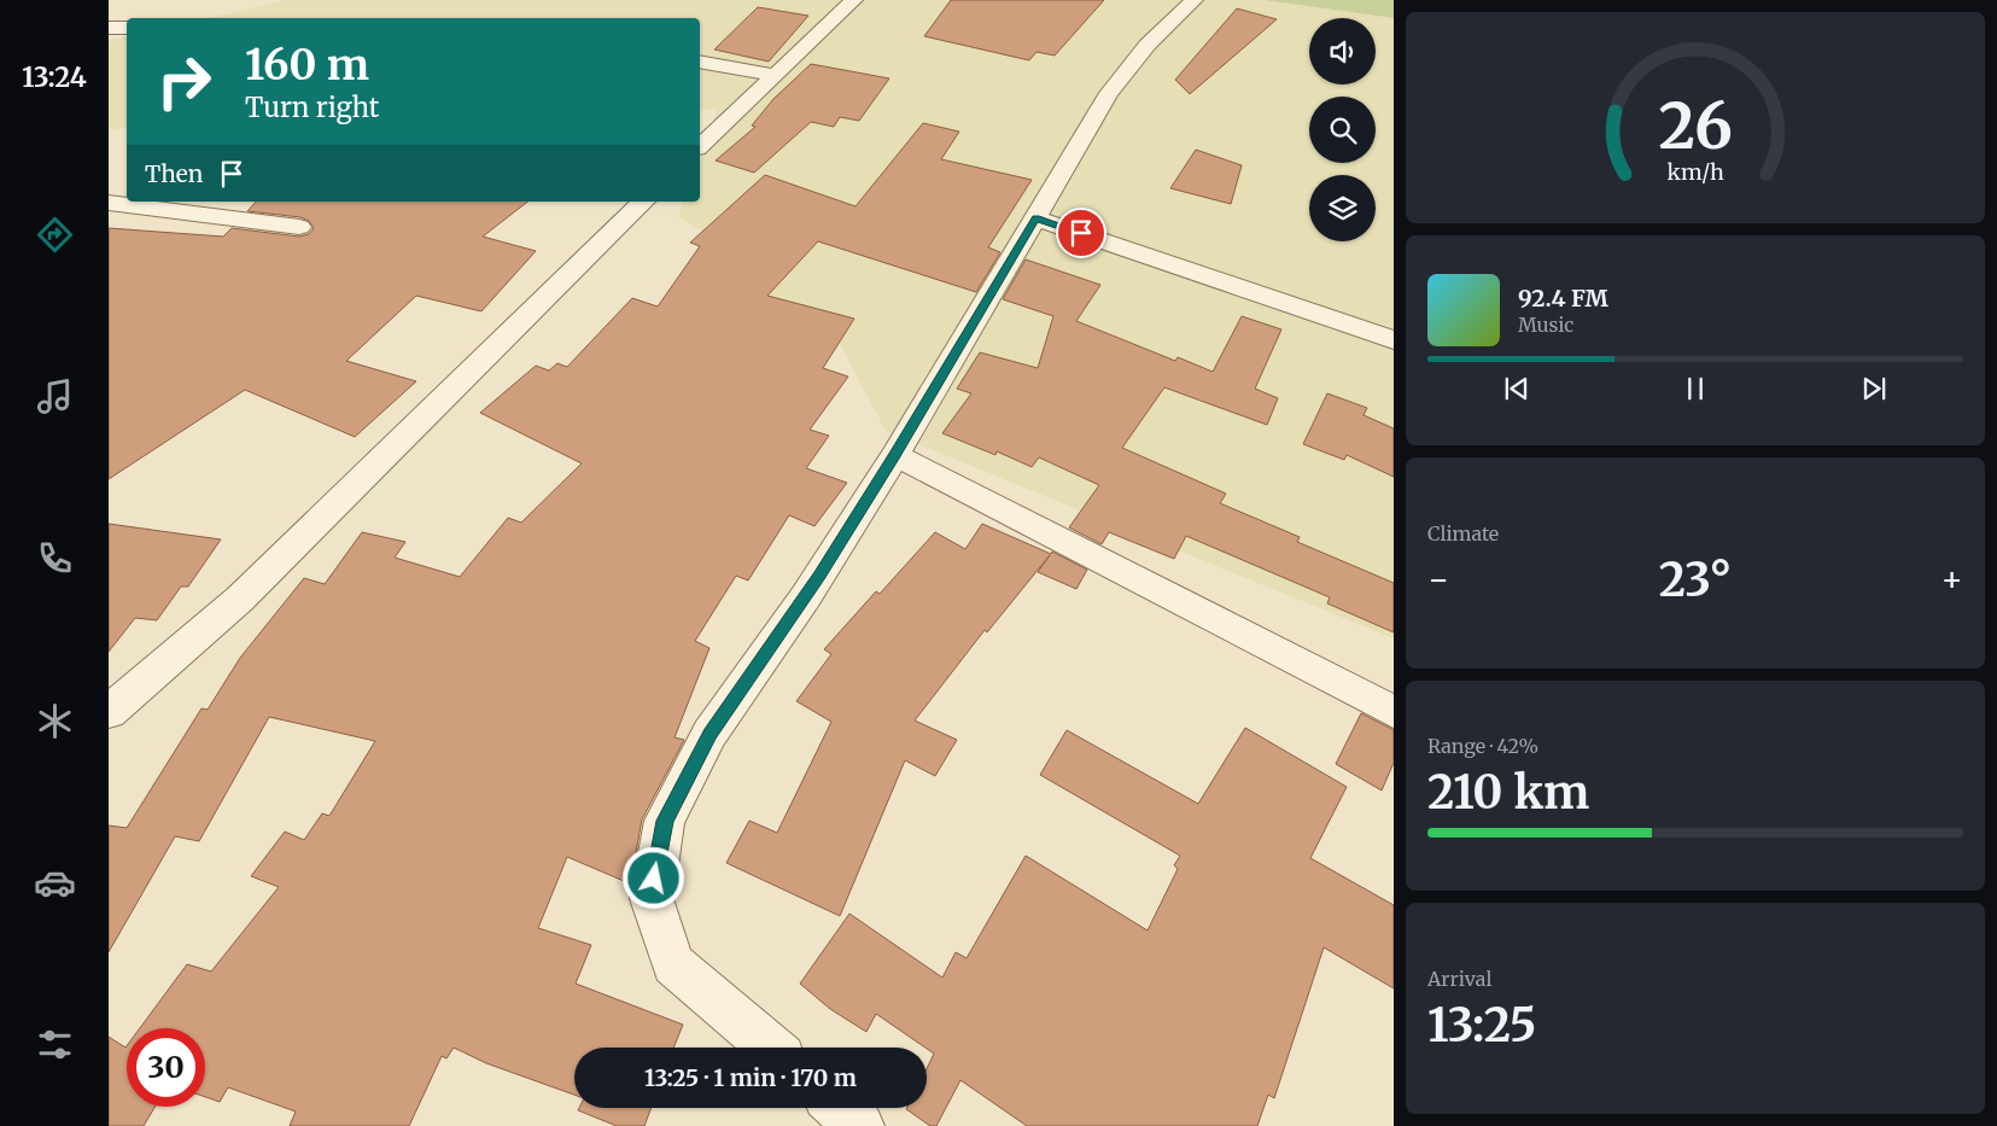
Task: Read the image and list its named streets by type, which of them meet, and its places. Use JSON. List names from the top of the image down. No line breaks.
{"page":{"tabs":"13:24","turn":["160 m","Turn right"],"then":"Then","song":["92.4 FM","Music"],"tile":["Climate",["Range · 42%","210 km"],["Arrival","13:25"]],"heat":["−","23°","+"],"limit":"30","trip":"13:25 · 1 min · 170 m","gauge":["26","km/h"]}}
